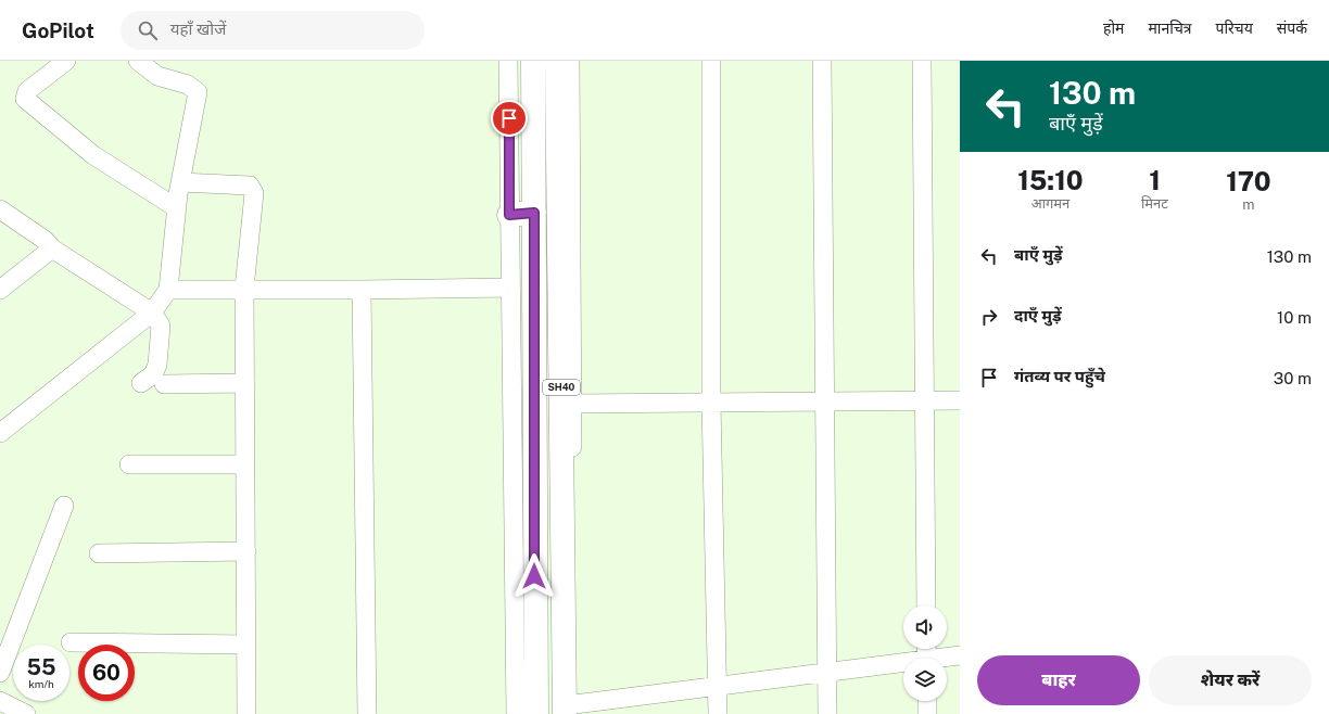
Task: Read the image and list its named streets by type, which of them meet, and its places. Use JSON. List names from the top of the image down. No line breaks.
{"streets":{"main road":["SH40"]},"page":{"header":"GoPilot","search":"यहाँ खोजें","nav":["होम","मानचित्र","परिचय","संपर्क"],"turn":["130 m","बाएँ मुड़ें"],"eta":["15:10","आगमन","1","मिनट","170","m"],"list":[{"name":"बाएँ मुड़ें","value":"130 m"},{"name":"दाएँ मुड़ें","value":"10 m"},{"name":"गंतव्य पर पहुँचे","value":"30 m"}],"speed":"55 km/h","limit":"60","buttons":["बाहर","शेयर करें"]}}
